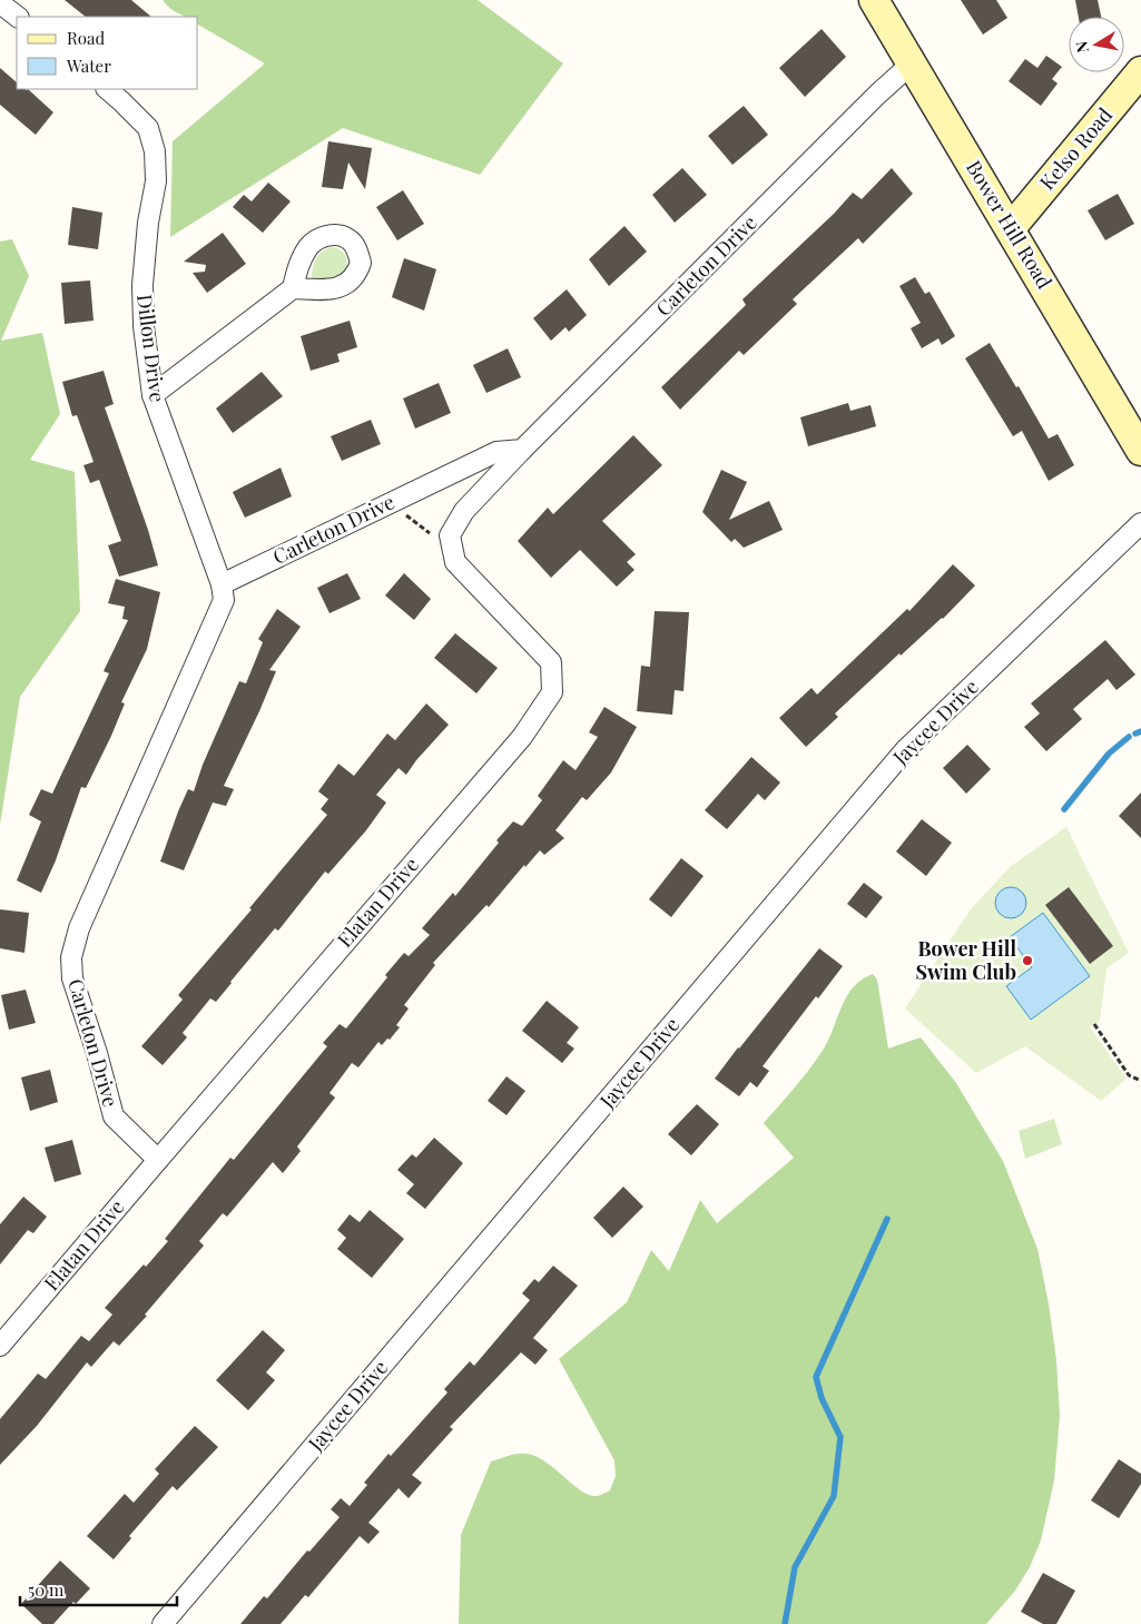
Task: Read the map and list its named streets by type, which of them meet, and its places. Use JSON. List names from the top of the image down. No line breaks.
{"streets":{"main road":["Kelso Road","Bower Hill Road"],"street":["Carleton Drive","Dillon Drive","Jaycee Drive","Elatan Drive"]},"crossings":[["Kelso Road","Bower Hill Road"],["Bower Hill Road","Carleton Drive"],["Carleton Drive","Dillon Drive"],["Carleton Drive","Elatan Drive"]],"places":["Bower Hill Swim Club"],"legend":["Road","Water"],"scale_bar":"50 m","north":"left"}
